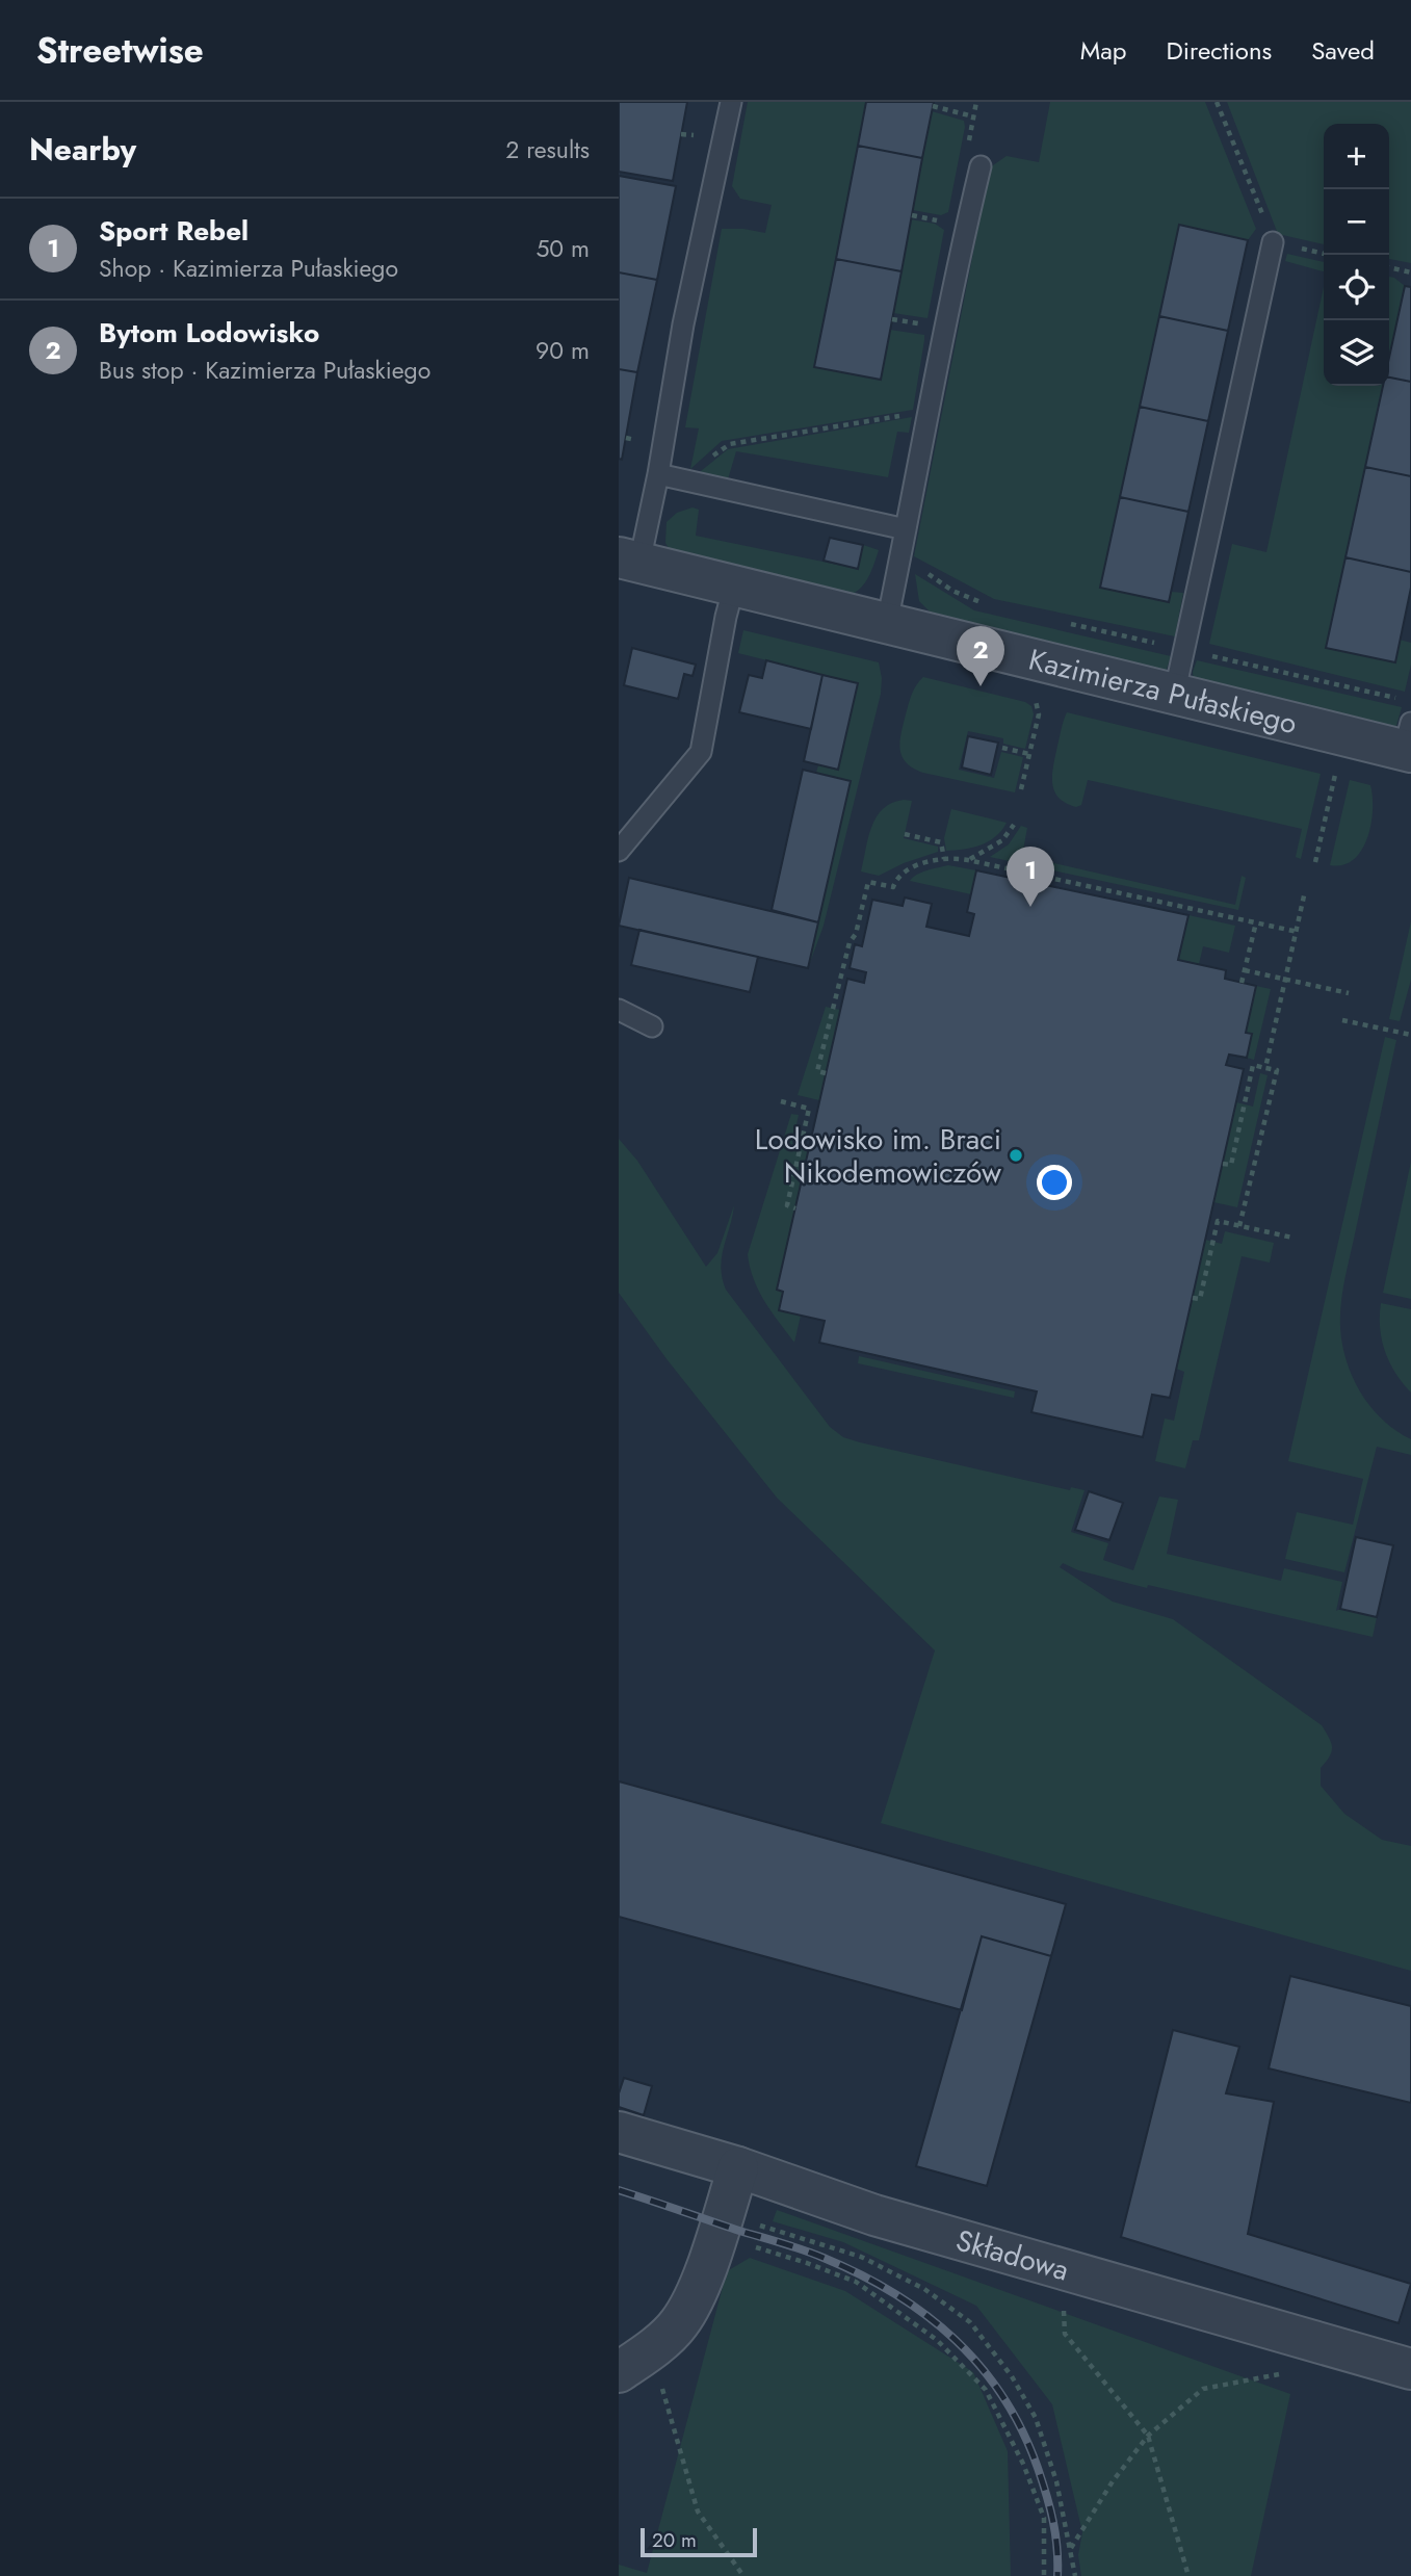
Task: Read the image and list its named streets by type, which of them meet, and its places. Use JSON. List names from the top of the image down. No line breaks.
{"streets":{"street":["Kazimierza Pułaskiego","Składowa"]},"places":["Lodowisko im. Braci Nikodemowiczów"],"scale_bar":"20 m","page":{"header":"Streetwise","nav":["Map","Directions","Saved"],"heading":["Nearby","2 results"],"map_buttons":["+","−"],"list":[{"mark":"1","name":"Sport Rebel","note":"Shop · Kazimierza Pułaskiego","value":"50 m"},{"mark":"2","name":"Bytom Lodowisko","note":"Bus stop · Kazimierza Pułaskiego","value":"90 m"}],"pins":["2","1"],"scale":"20 m"}}
